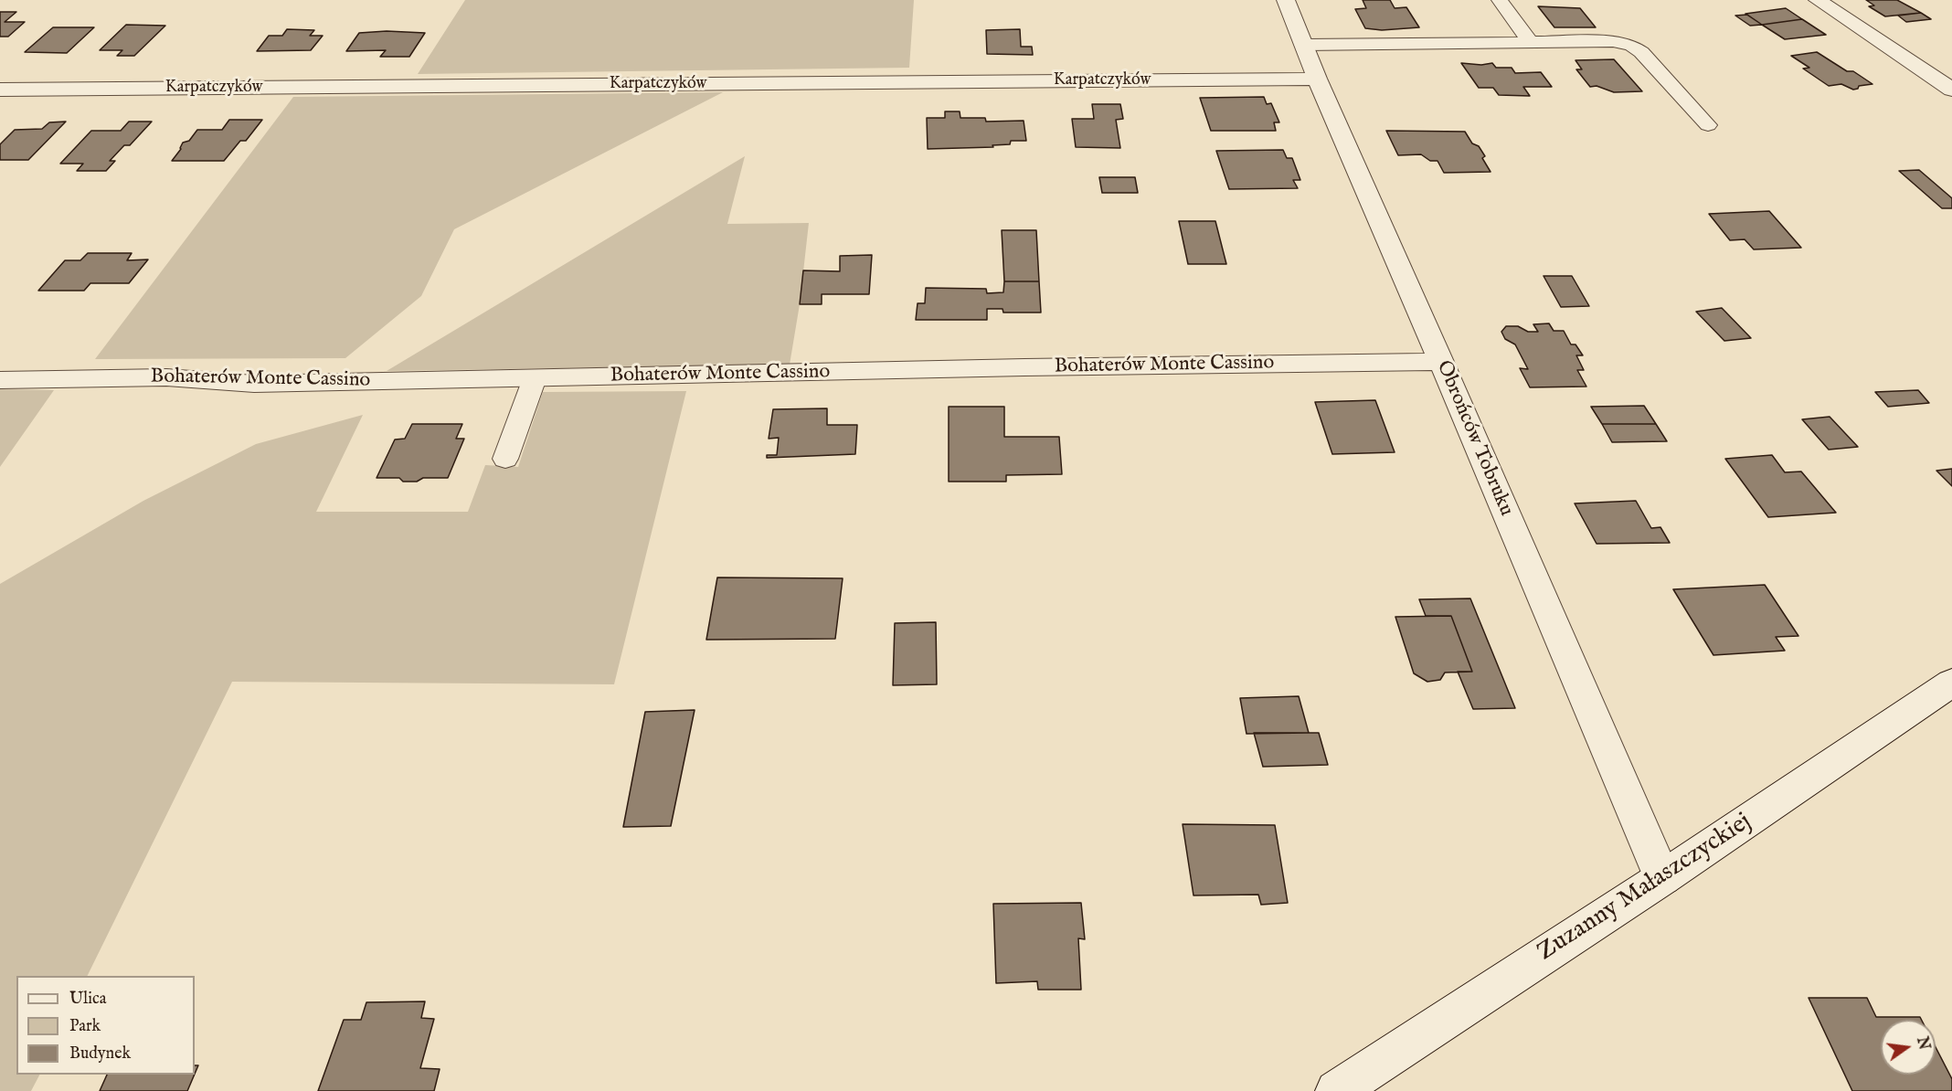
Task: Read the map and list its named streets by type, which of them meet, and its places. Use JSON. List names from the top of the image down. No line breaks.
{"streets":{"street":["Karpatczyków","Bohaterów Monte Cassino","Obrońców Tobruku","Zuzanny Małaszczyckiej"]},"crossings":[["Karpatczyków","Obrońców Tobruku"],["Bohaterów Monte Cassino","Obrońców Tobruku"],["Obrońców Tobruku","Zuzanny Małaszczyckiej"]],"legend":["Ulica","Park","Budynek"],"north":"right"}
